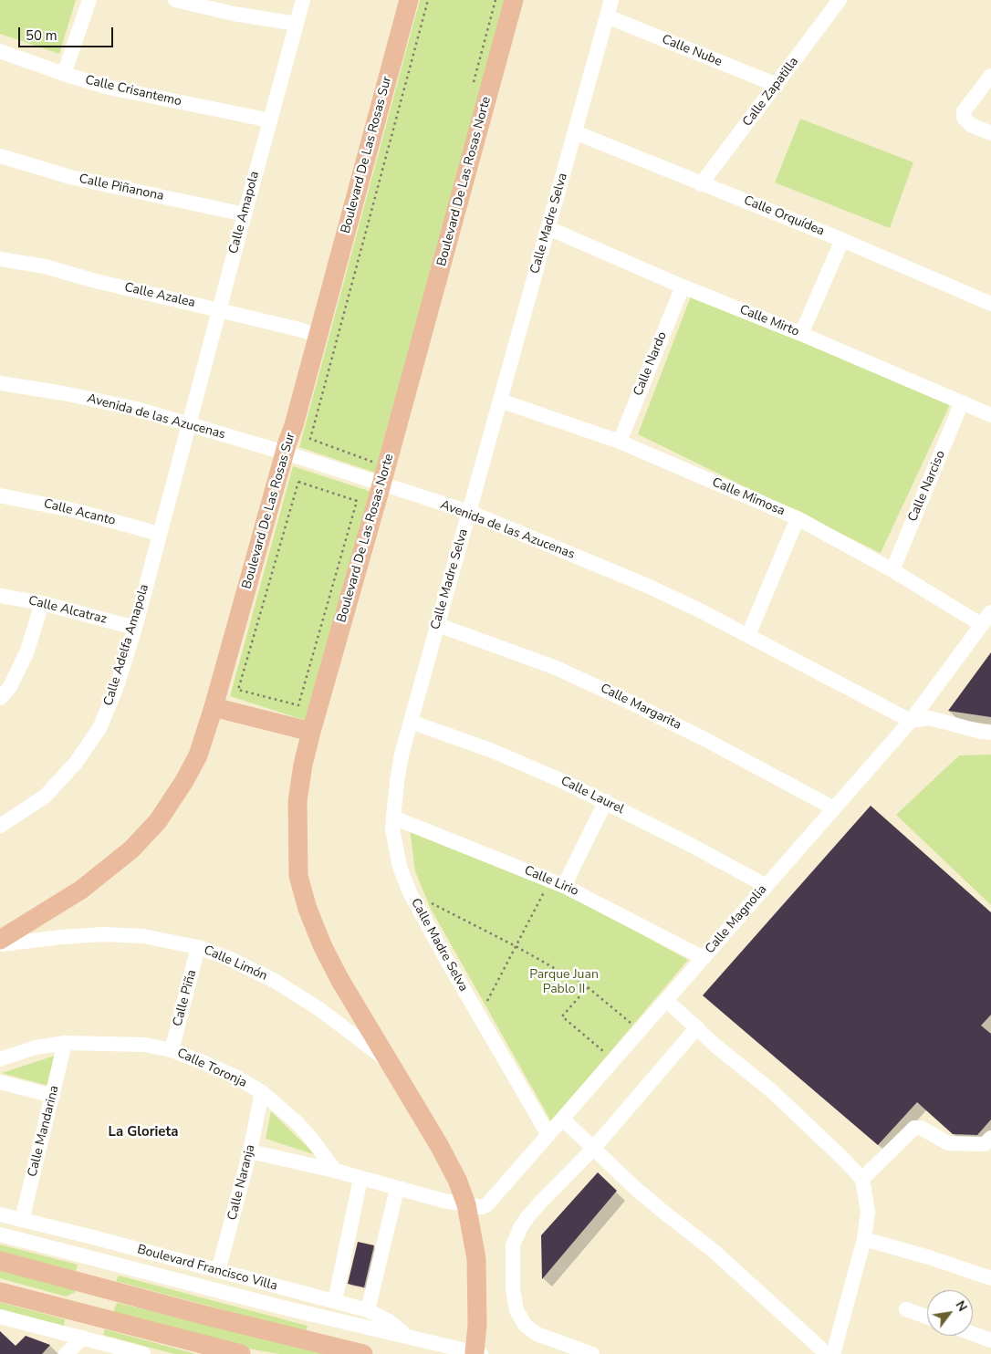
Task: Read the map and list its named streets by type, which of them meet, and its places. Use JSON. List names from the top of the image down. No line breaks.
{"streets":{"main road":["Boulevard De Las Rosas Sur","Boulevard De Las Rosas Norte"],"street":["Calle Nube","Calle Crisantemo","Calle Zapatilla","Calle Piñanona","Calle Amapola","Calle Orquídea","Calle Madre Selva","Calle Azalea","Calle Mirto","Calle Nardo","Avenida de las Azucenas","Calle Narciso","Calle Mimosa","Calle Acanto","Calle Alcatraz","Calle Adelfa Amapola","Calle Margarita","Calle Laurel","Calle Lirio","Calle Magnolia","Calle Limón","Calle Piña","Calle Toronja","Calle Mandarina","Calle Naranja","Boulevard Francisco Villa"]},"crossings":[["Calle Nube","Calle Zapatilla"],["Calle Nube","Calle Madre Selva"],["Calle Crisantemo","Calle Amapola"],["Calle Zapatilla","Calle Orquídea"],["Boulevard De Las Rosas Sur","Calle Azalea"],["Boulevard De Las Rosas Sur","Avenida de las Azucenas"],["Boulevard De Las Rosas Norte","Avenida de las Azucenas"],["Boulevard De Las Rosas Norte","Calle Magnolia"],["Boulevard De Las Rosas Norte","Calle Limón"],["Boulevard De Las Rosas Norte","Boulevard Francisco Villa"],["Calle Piñanona","Calle Amapola"],["Calle Amapola","Calle Azalea"],["Calle Amapola","Avenida de las Azucenas"],["Calle Amapola","Calle Adelfa Amapola"],["Calle Orquídea","Calle Madre Selva"],["Calle Madre Selva","Calle Mirto"],["Calle Madre Selva","Avenida de las Azucenas"],["Calle Madre Selva","Calle Mimosa"],["Calle Madre Selva","Calle Margarita"],["Calle Madre Selva","Calle Laurel"],["Calle Madre Selva","Calle Lirio"],["Calle Madre Selva","Calle Magnolia"],["Calle Mirto","Calle Nardo"],["Calle Mirto","Calle Narciso"],["Calle Nardo","Calle Mimosa"],["Avenida de las Azucenas","Calle Adelfa Amapola"],["Avenida de las Azucenas","Calle Magnolia"],["Calle Narciso","Calle Mimosa"],["Calle Mimosa","Calle Magnolia"],["Calle Acanto","Calle Adelfa Amapola"],["Calle Alcatraz","Calle Adelfa Amapola"],["Calle Margarita","Calle Magnolia"],["Calle Laurel","Calle Magnolia"],["Calle Lirio","Calle Magnolia"],["Calle Limón","Calle Piña"],["Calle Piña","Calle Toronja"],["Calle Toronja","Calle Mandarina"],["Calle Toronja","Calle Naranja"],["Calle Mandarina","Boulevard Francisco Villa"],["Calle Naranja","Boulevard Francisco Villa"]],"districts":["La Glorieta"],"parks":["Parque Juan Pablo II"],"scale_bar":"50 m","north":"top right"}
